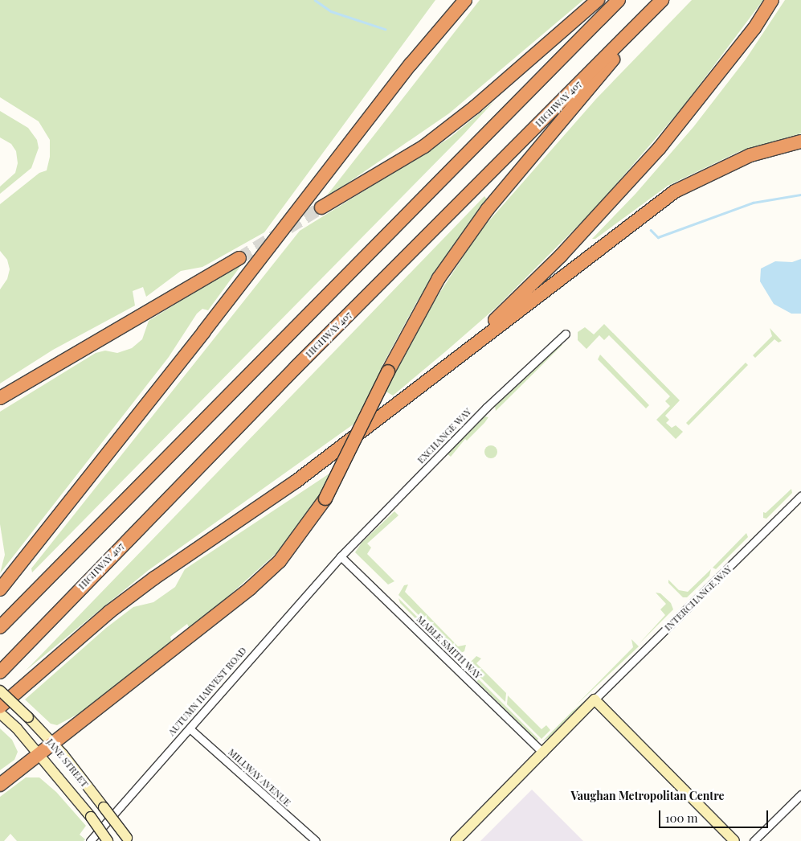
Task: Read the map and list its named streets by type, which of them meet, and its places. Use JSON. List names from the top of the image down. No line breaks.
{"streets":{"highway":["HIGHWAY 407"],"street":["EXCHANGE WAY","INTERCHANGE WAY","MABLE SMITH WAY","AUTUMN HARVEST ROAD","JANE STREET","MILLWAY AVENUE"]},"crossings":[["EXCHANGE WAY","MABLE SMITH WAY"],["EXCHANGE WAY","AUTUMN HARVEST ROAD"],["INTERCHANGE WAY","MABLE SMITH WAY"],["MABLE SMITH WAY","AUTUMN HARVEST ROAD"],["AUTUMN HARVEST ROAD","MILLWAY AVENUE"]],"districts":["Vaughan Metropolitan Centre"],"scale_bar":"100 m"}
